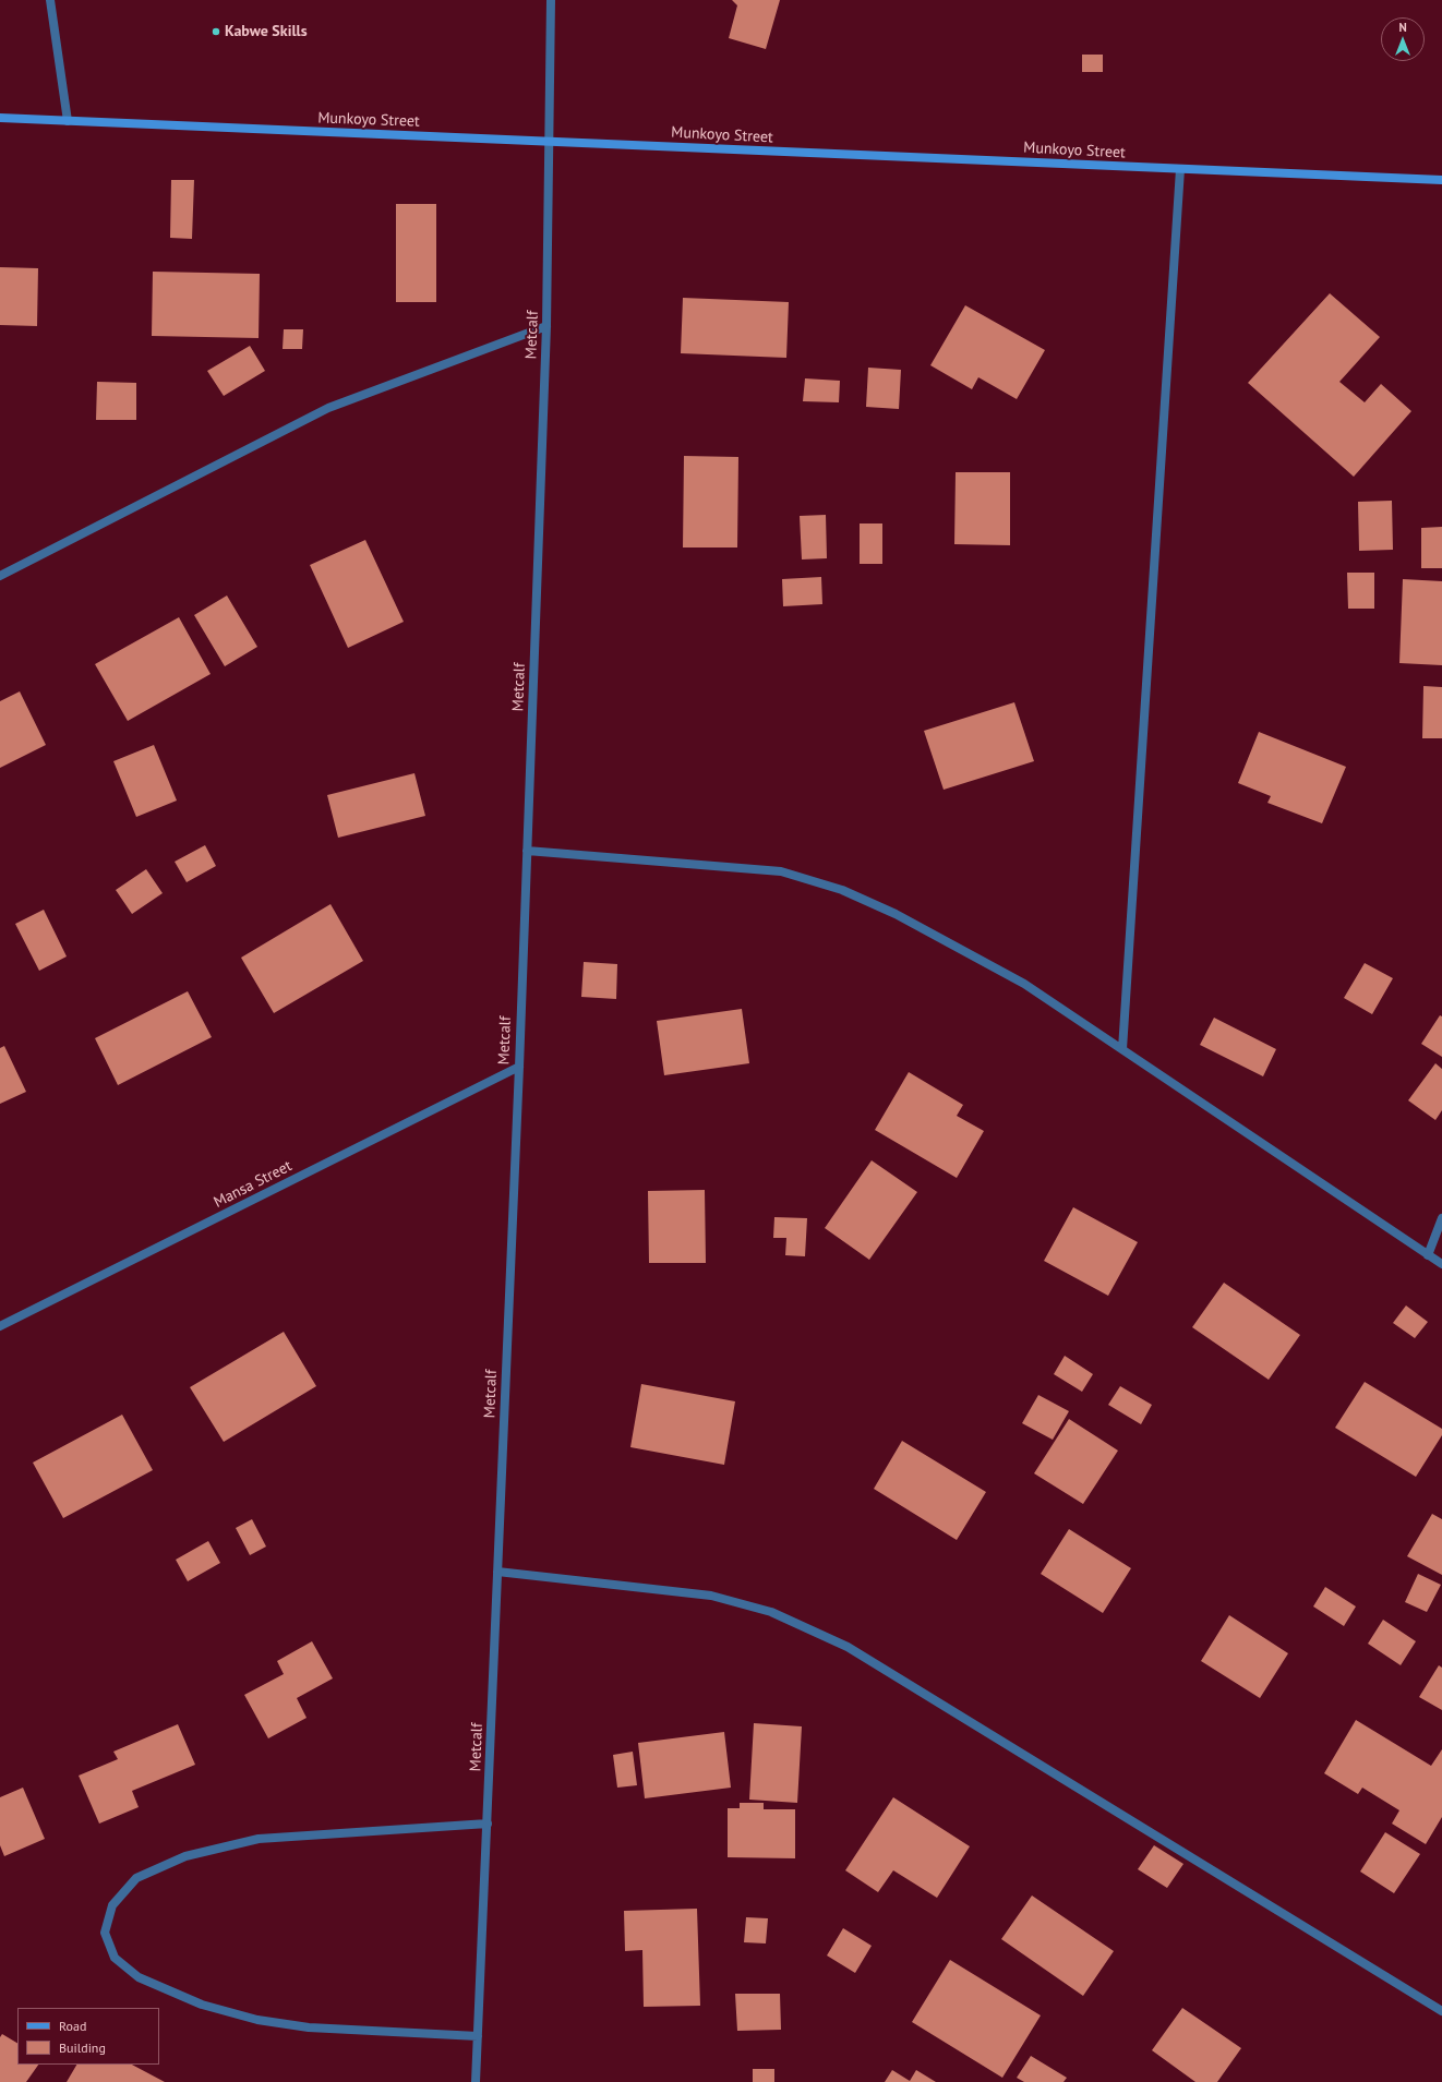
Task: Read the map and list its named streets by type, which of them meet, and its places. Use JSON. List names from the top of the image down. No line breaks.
{"streets":{"street":["Munkoyo Street","Metcalf","Mansa Street"]},"crossings":[["Munkoyo Street","Metcalf"],["Metcalf","Mansa Street"]],"places":["Kabwe Skills"],"legend":["Road","Building"],"north":"top"}
